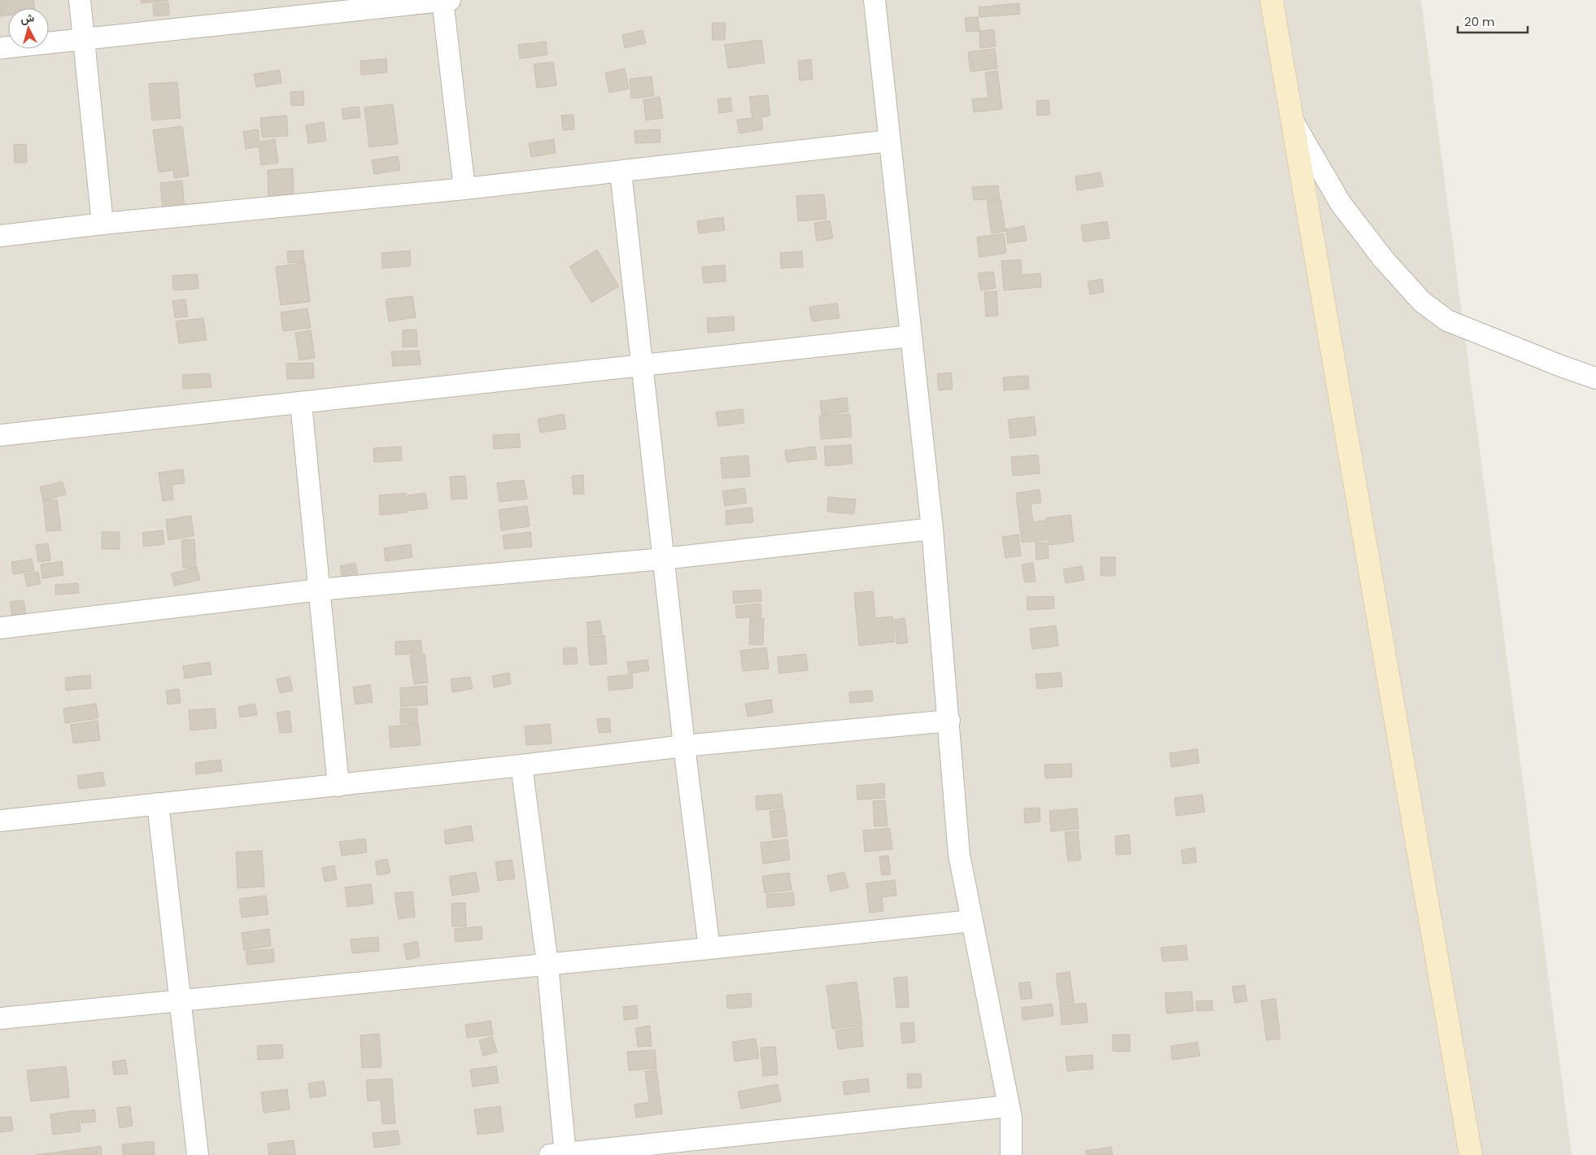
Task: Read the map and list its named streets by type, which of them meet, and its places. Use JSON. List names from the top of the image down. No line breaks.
{"scale_bar":"20 m","north":"top"}
